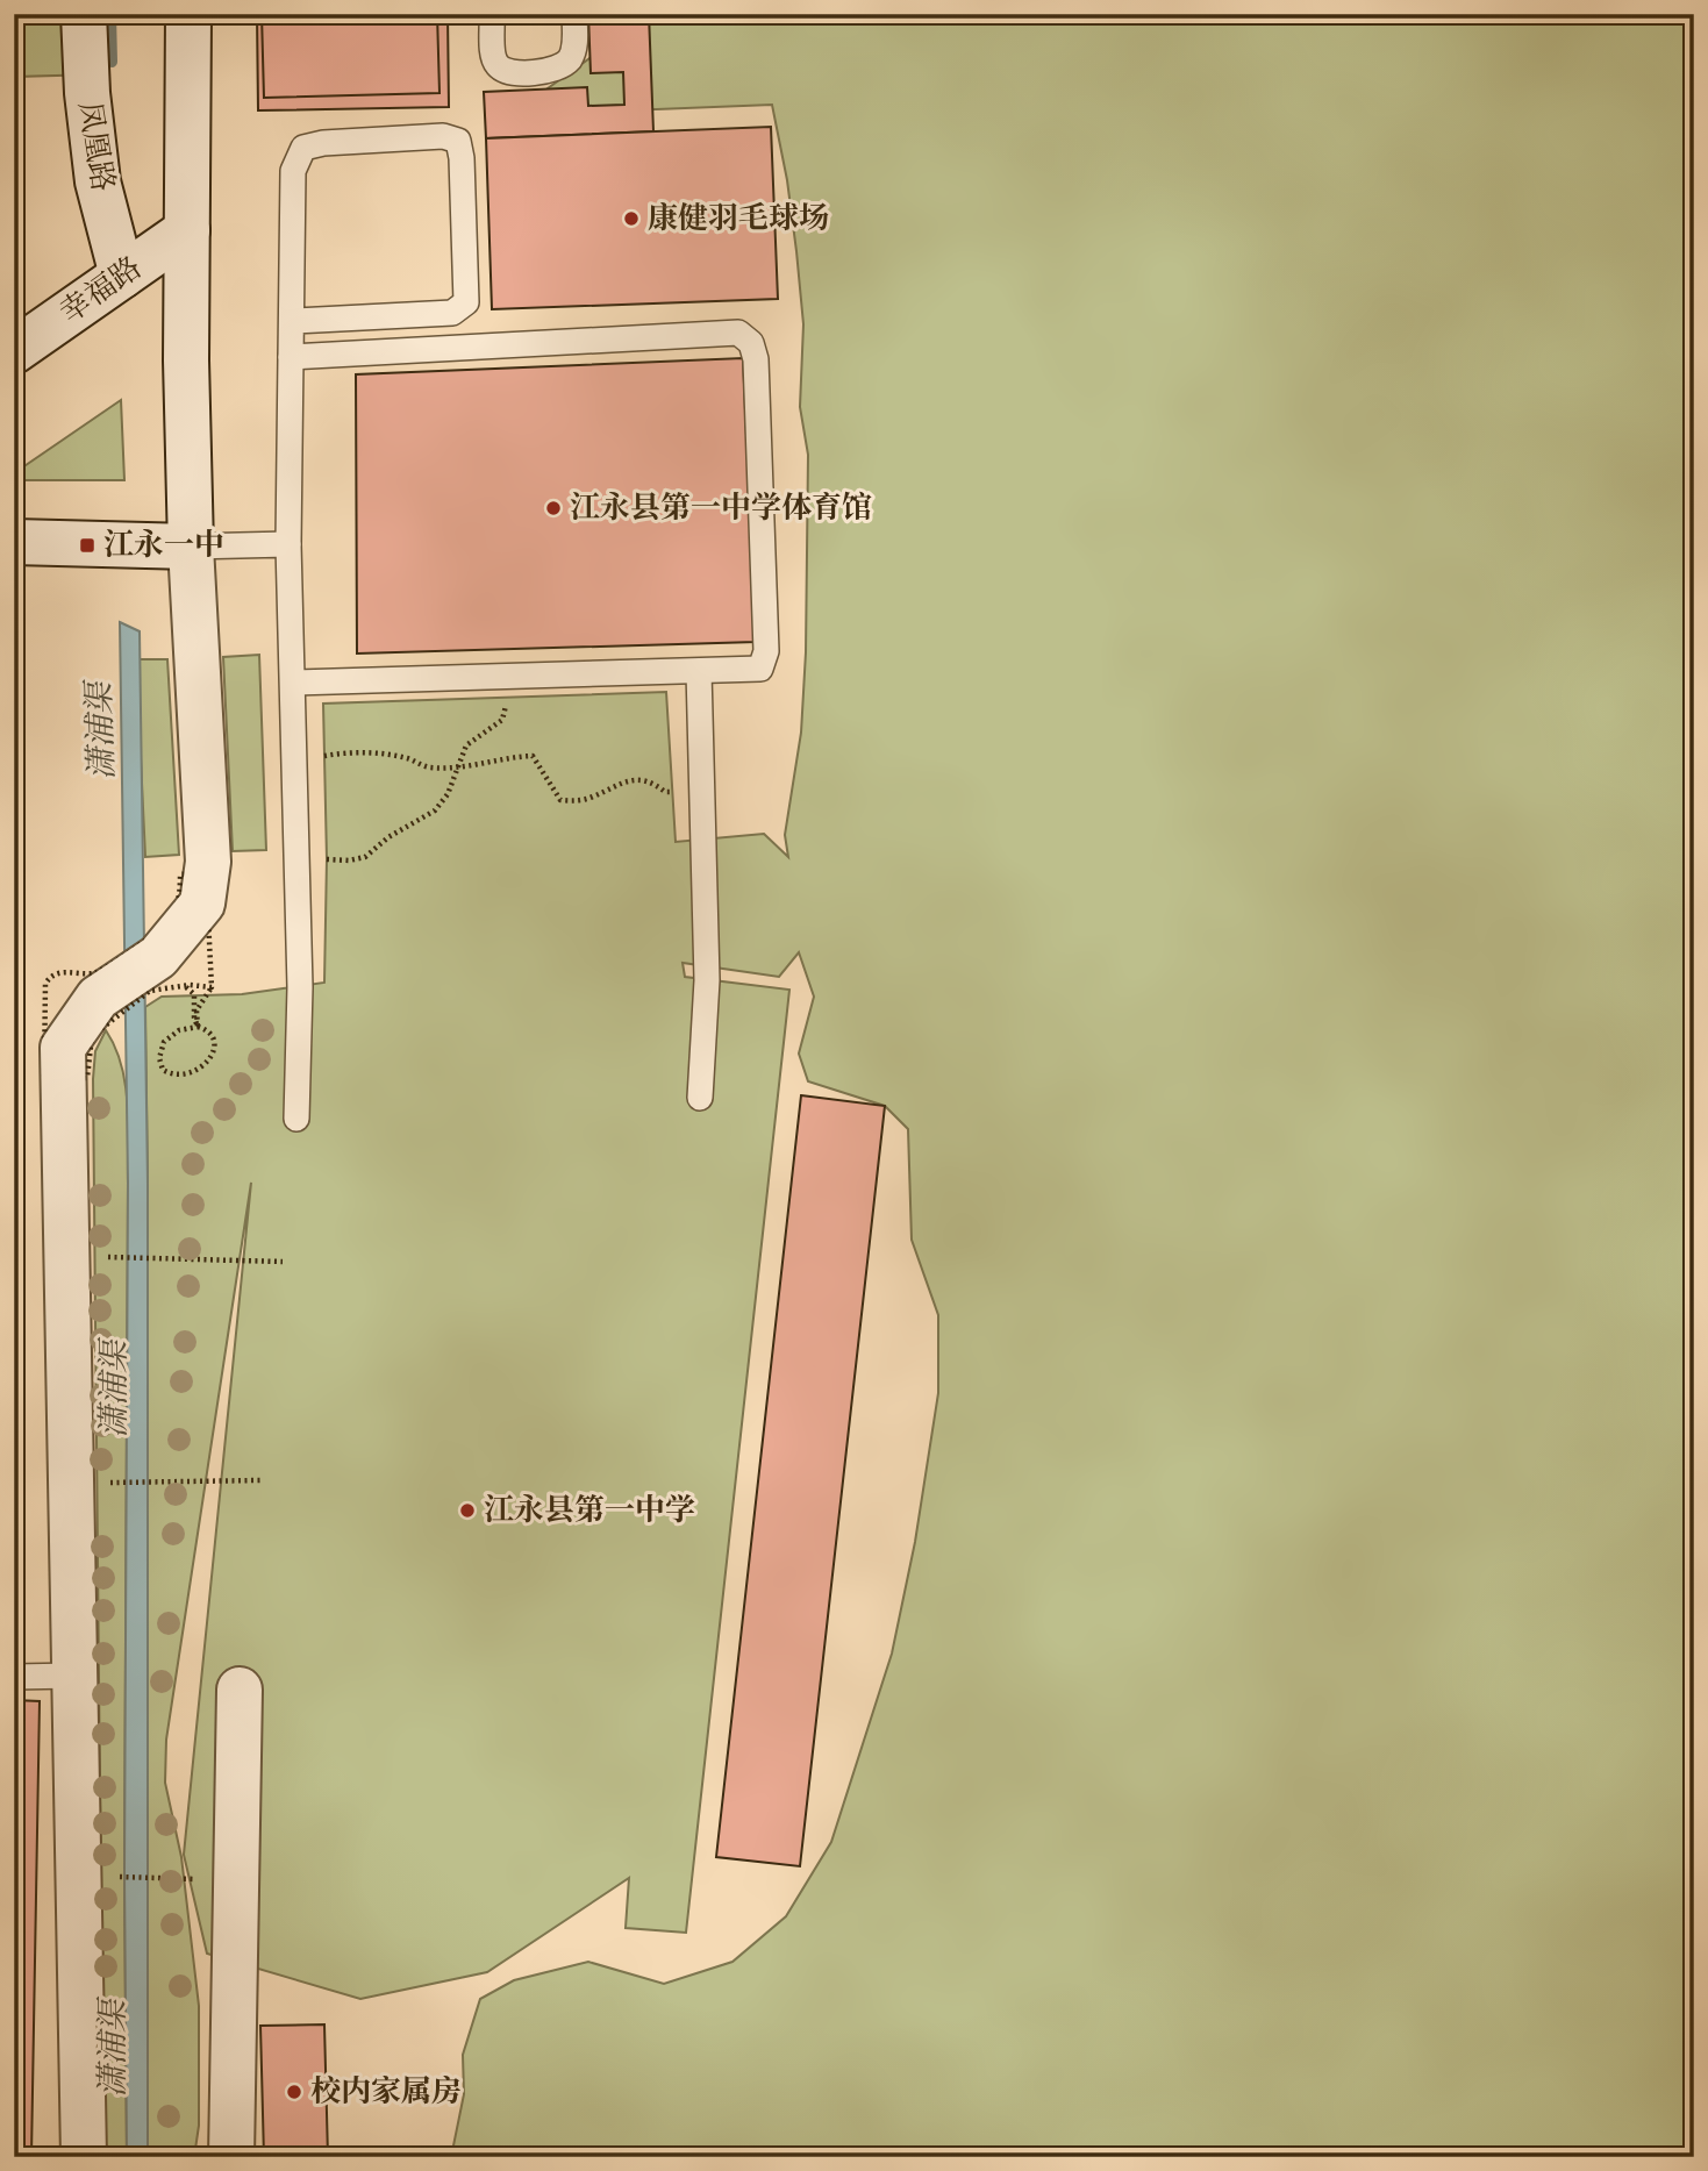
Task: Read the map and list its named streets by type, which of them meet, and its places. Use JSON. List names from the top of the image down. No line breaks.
{"streets":{"street":["凤凰路","幸福路"]},"crossings":[["凤凰路","幸福路"]],"water":["潇浦渠"],"places":{"other":["康健羽毛球场","江永县第一中学体育馆","江永县第一中学","校内家属房"],"transit":["江永一中"]}}
